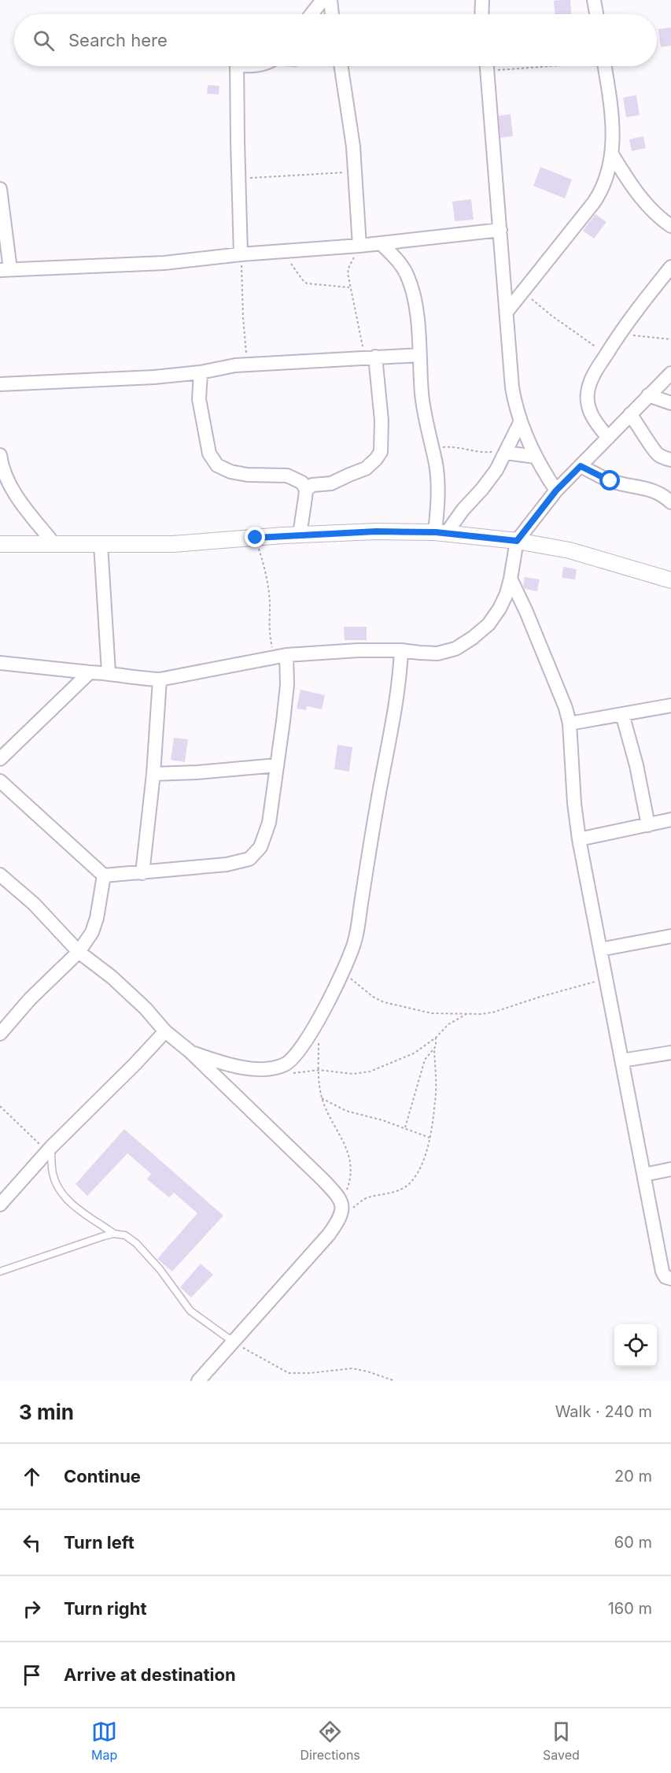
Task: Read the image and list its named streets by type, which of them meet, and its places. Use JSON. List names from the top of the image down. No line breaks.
{"page":{"search":"Search here","heading":["3 min","Walk · 240 m"],"list":[["Continue","20 m"],["Turn left","60 m"],["Turn right","160 m"],"Arrive at destination"],"nav":["Map","Directions","Saved"]}}
